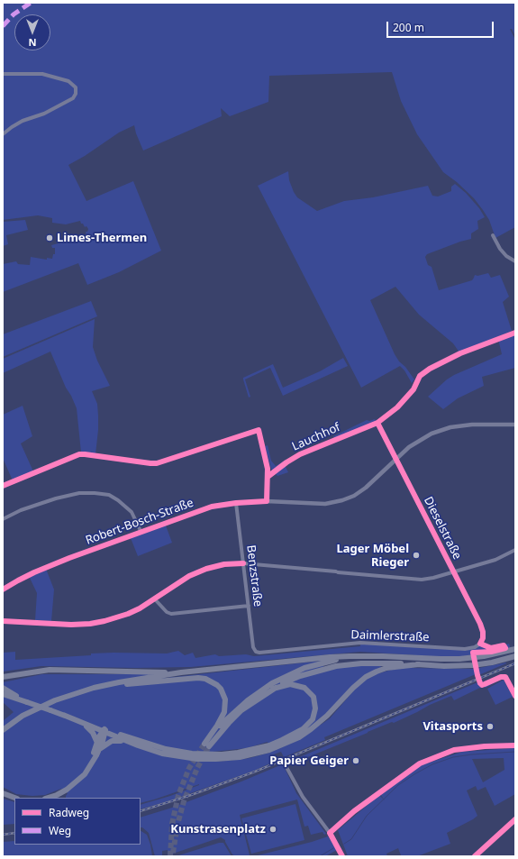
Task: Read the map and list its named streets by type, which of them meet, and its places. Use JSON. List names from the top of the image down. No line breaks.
{"streets":{"street":["Lauchhof","Robert-Bosch-Straße","Dieselstraße","Benzstraße","Daimlerstraße"]},"crossings":[["Lauchhof","Robert-Bosch-Straße"],["Lauchhof","Dieselstraße"],["Robert-Bosch-Straße","Dieselstraße"],["Robert-Bosch-Straße","Benzstraße"],["Dieselstraße","Daimlerstraße"],["Benzstraße","Daimlerstraße"]],"places":["Limes-Thermen","Lager Möbel Rieger","Vitasports","Papier Geiger","Kunstrasenplatz"],"legend":["Radweg","Weg"],"scale_bar":"200 m","north":"bottom"}
